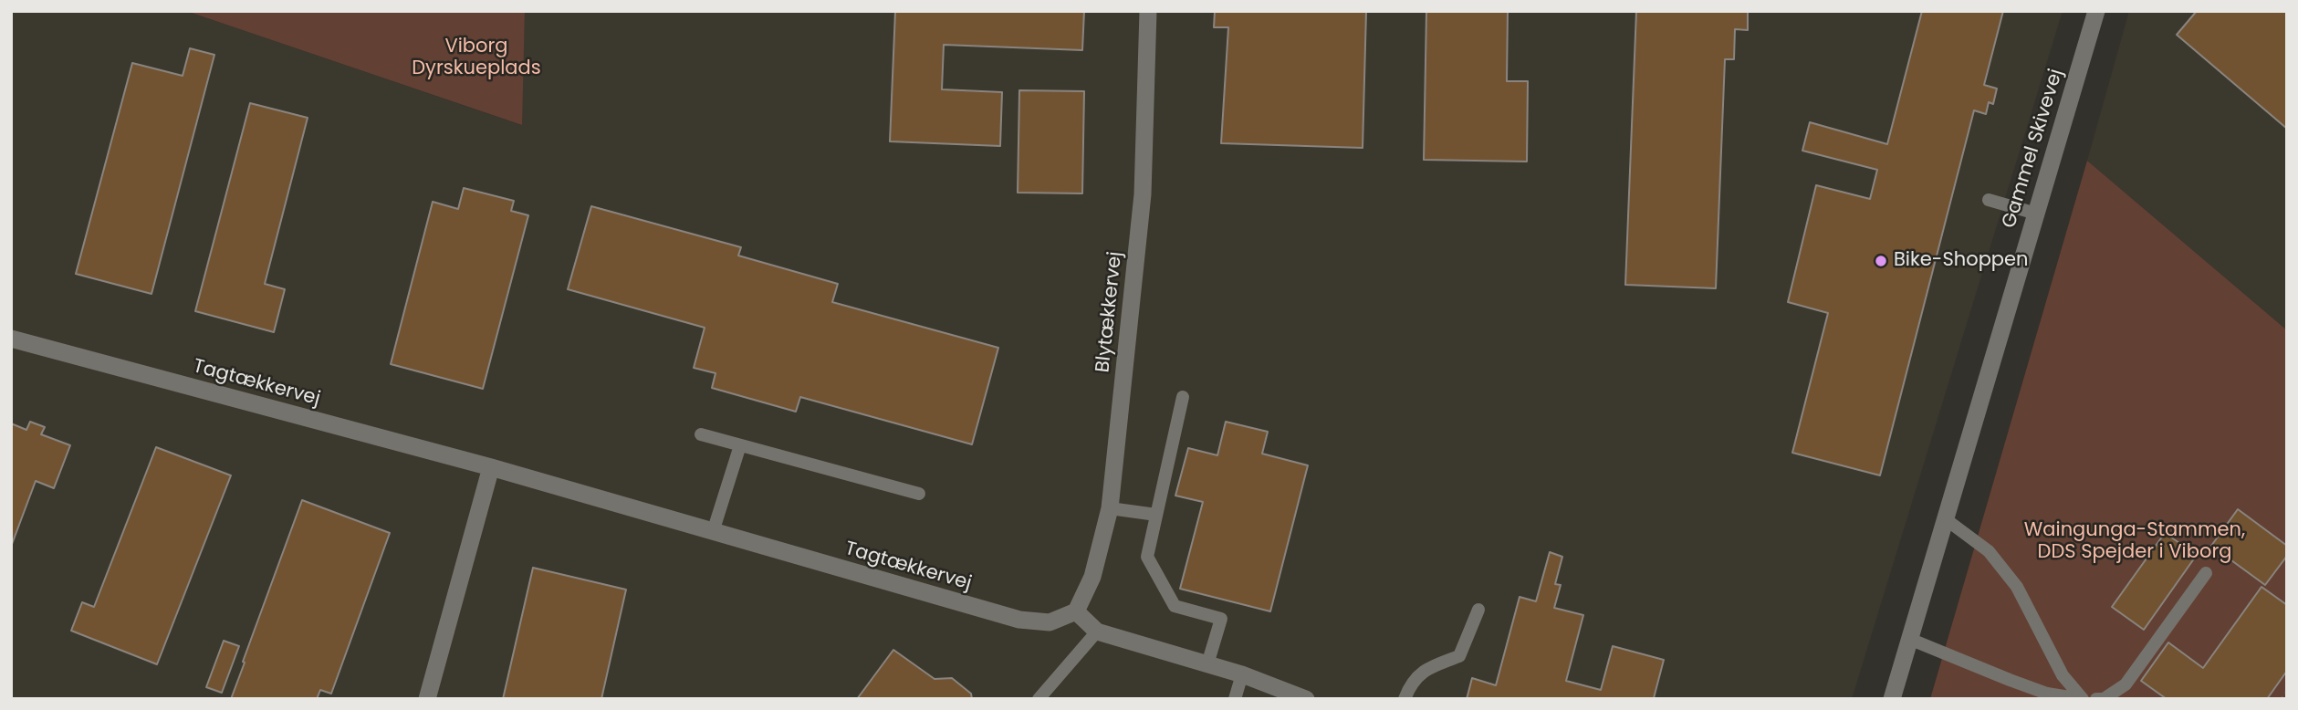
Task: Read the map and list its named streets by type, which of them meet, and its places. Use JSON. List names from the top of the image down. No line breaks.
{"streets":{"street":["Gammel Skivevej","Blytækkervej","Tagtækkervej"]},"crossings":[["Blytækkervej","Tagtækkervej"]],"parks":["Viborg Dyrskueplads","Waingunga-Stammen, DDS Spejder i Viborg"],"places":["Bike-Shoppen"]}
